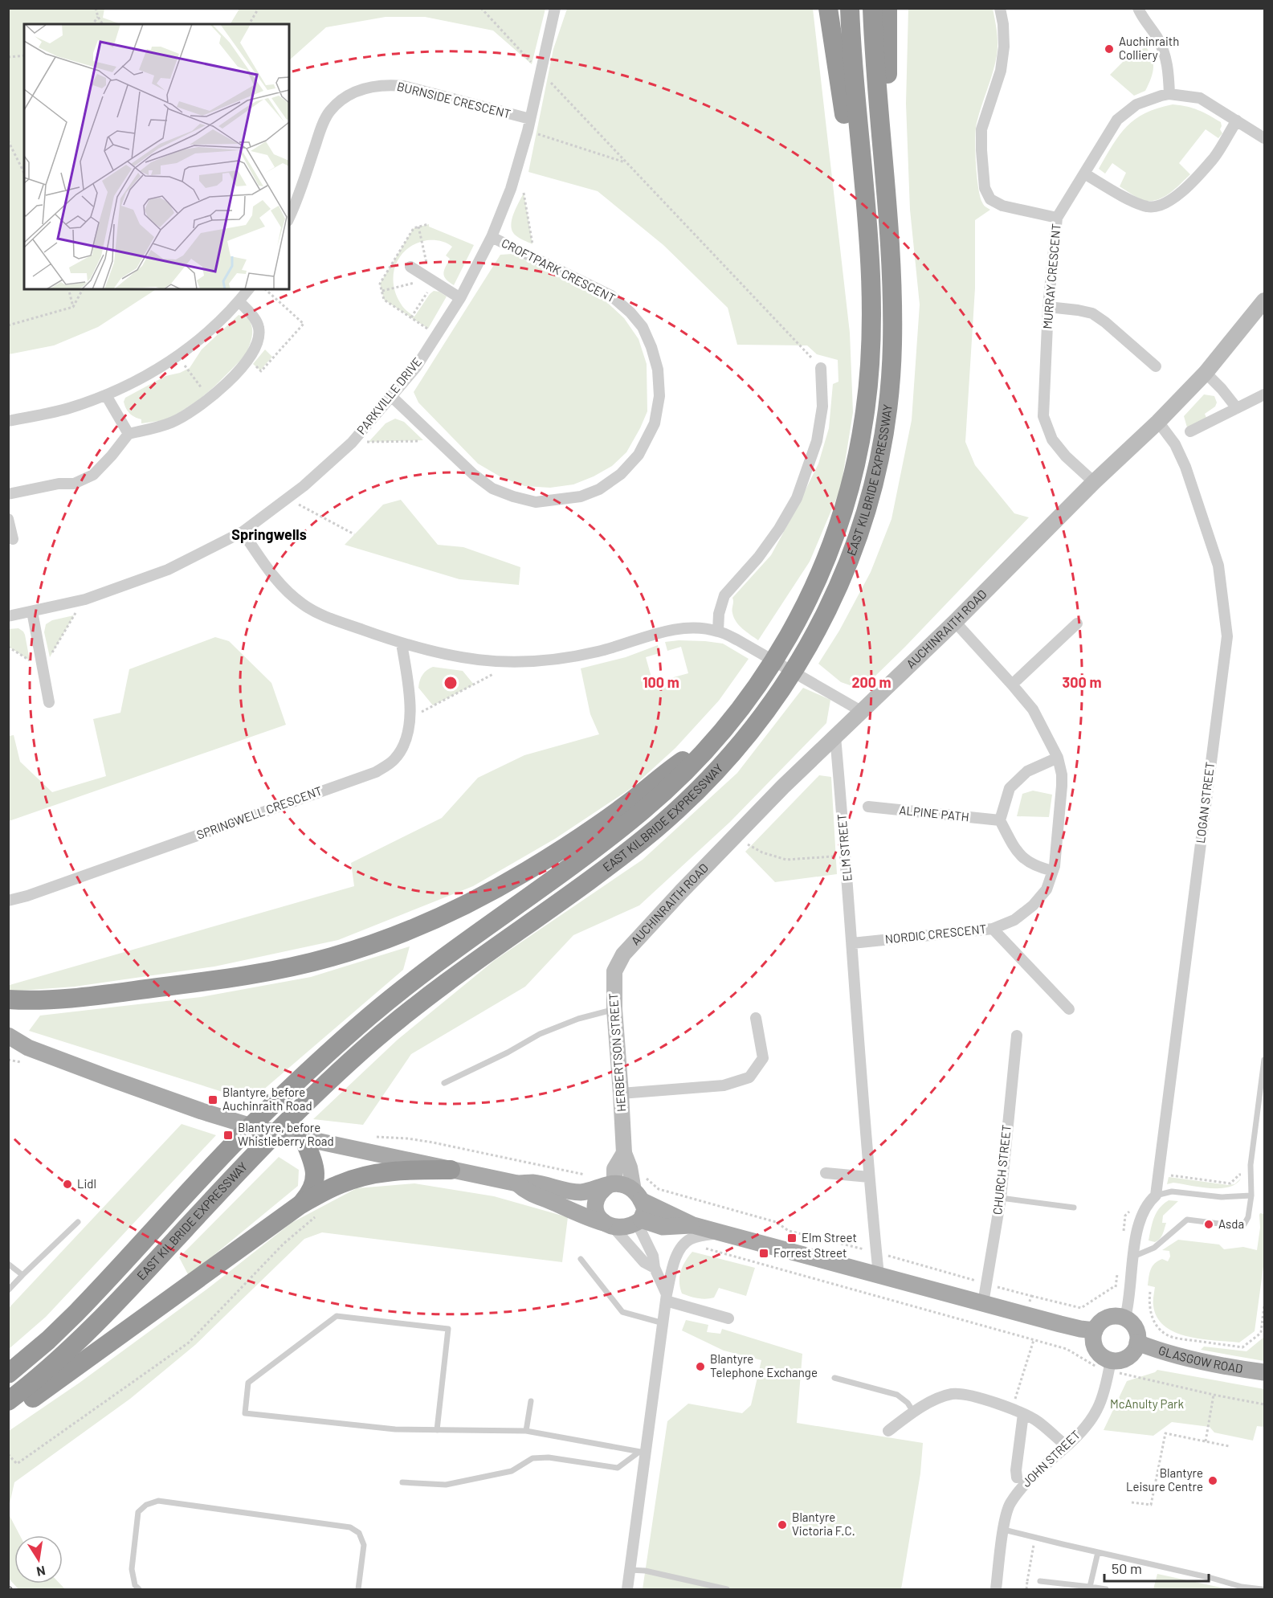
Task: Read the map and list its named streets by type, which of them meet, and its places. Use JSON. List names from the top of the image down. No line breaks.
{"streets":{"highway":["EAST KILBRIDE EXPRESSWAY"],"main road":["GLASGOW ROAD"],"street":["BURNSIDE CRESCENT","CROFTPARK CRESCENT","MURRAY CRESCENT","PARKVILLE DRIVE","AUCHINRAITH ROAD","LOGAN STREET","SPRINGWELL CRESCENT","ALPINE PATH","ELM STREET","NORDIC CRESCENT","HERBERTSON STREET","CHURCH STREET","JOHN STREET"]},"crossings":[["BURNSIDE CRESCENT","PARKVILLE DRIVE"],["CROFTPARK CRESCENT","PARKVILLE DRIVE"],["MURRAY CRESCENT","AUCHINRAITH ROAD"],["AUCHINRAITH ROAD","LOGAN STREET"],["AUCHINRAITH ROAD","ELM STREET"],["AUCHINRAITH ROAD","NORDIC CRESCENT"],["AUCHINRAITH ROAD","HERBERTSON STREET"],["ELM STREET","NORDIC CRESCENT"],["GLASGOW ROAD","JOHN STREET"]],"districts":["Springwells"],"parks":["McAnulty Park"],"places":{"other":["Auchinraith Colliery","Lidl","Asda","Blantyre Telephone Exchange","Blantyre Leisure Centre","Blantyre Victoria F.C."],"transit":["Blantyre, before Auchinraith Road","Blantyre, before Whistleberry Road","Elm Street","Forrest Street"]},"scale_bar":"50 m","north":"bottom","rings":["100 m","200 m","300 m"]}
